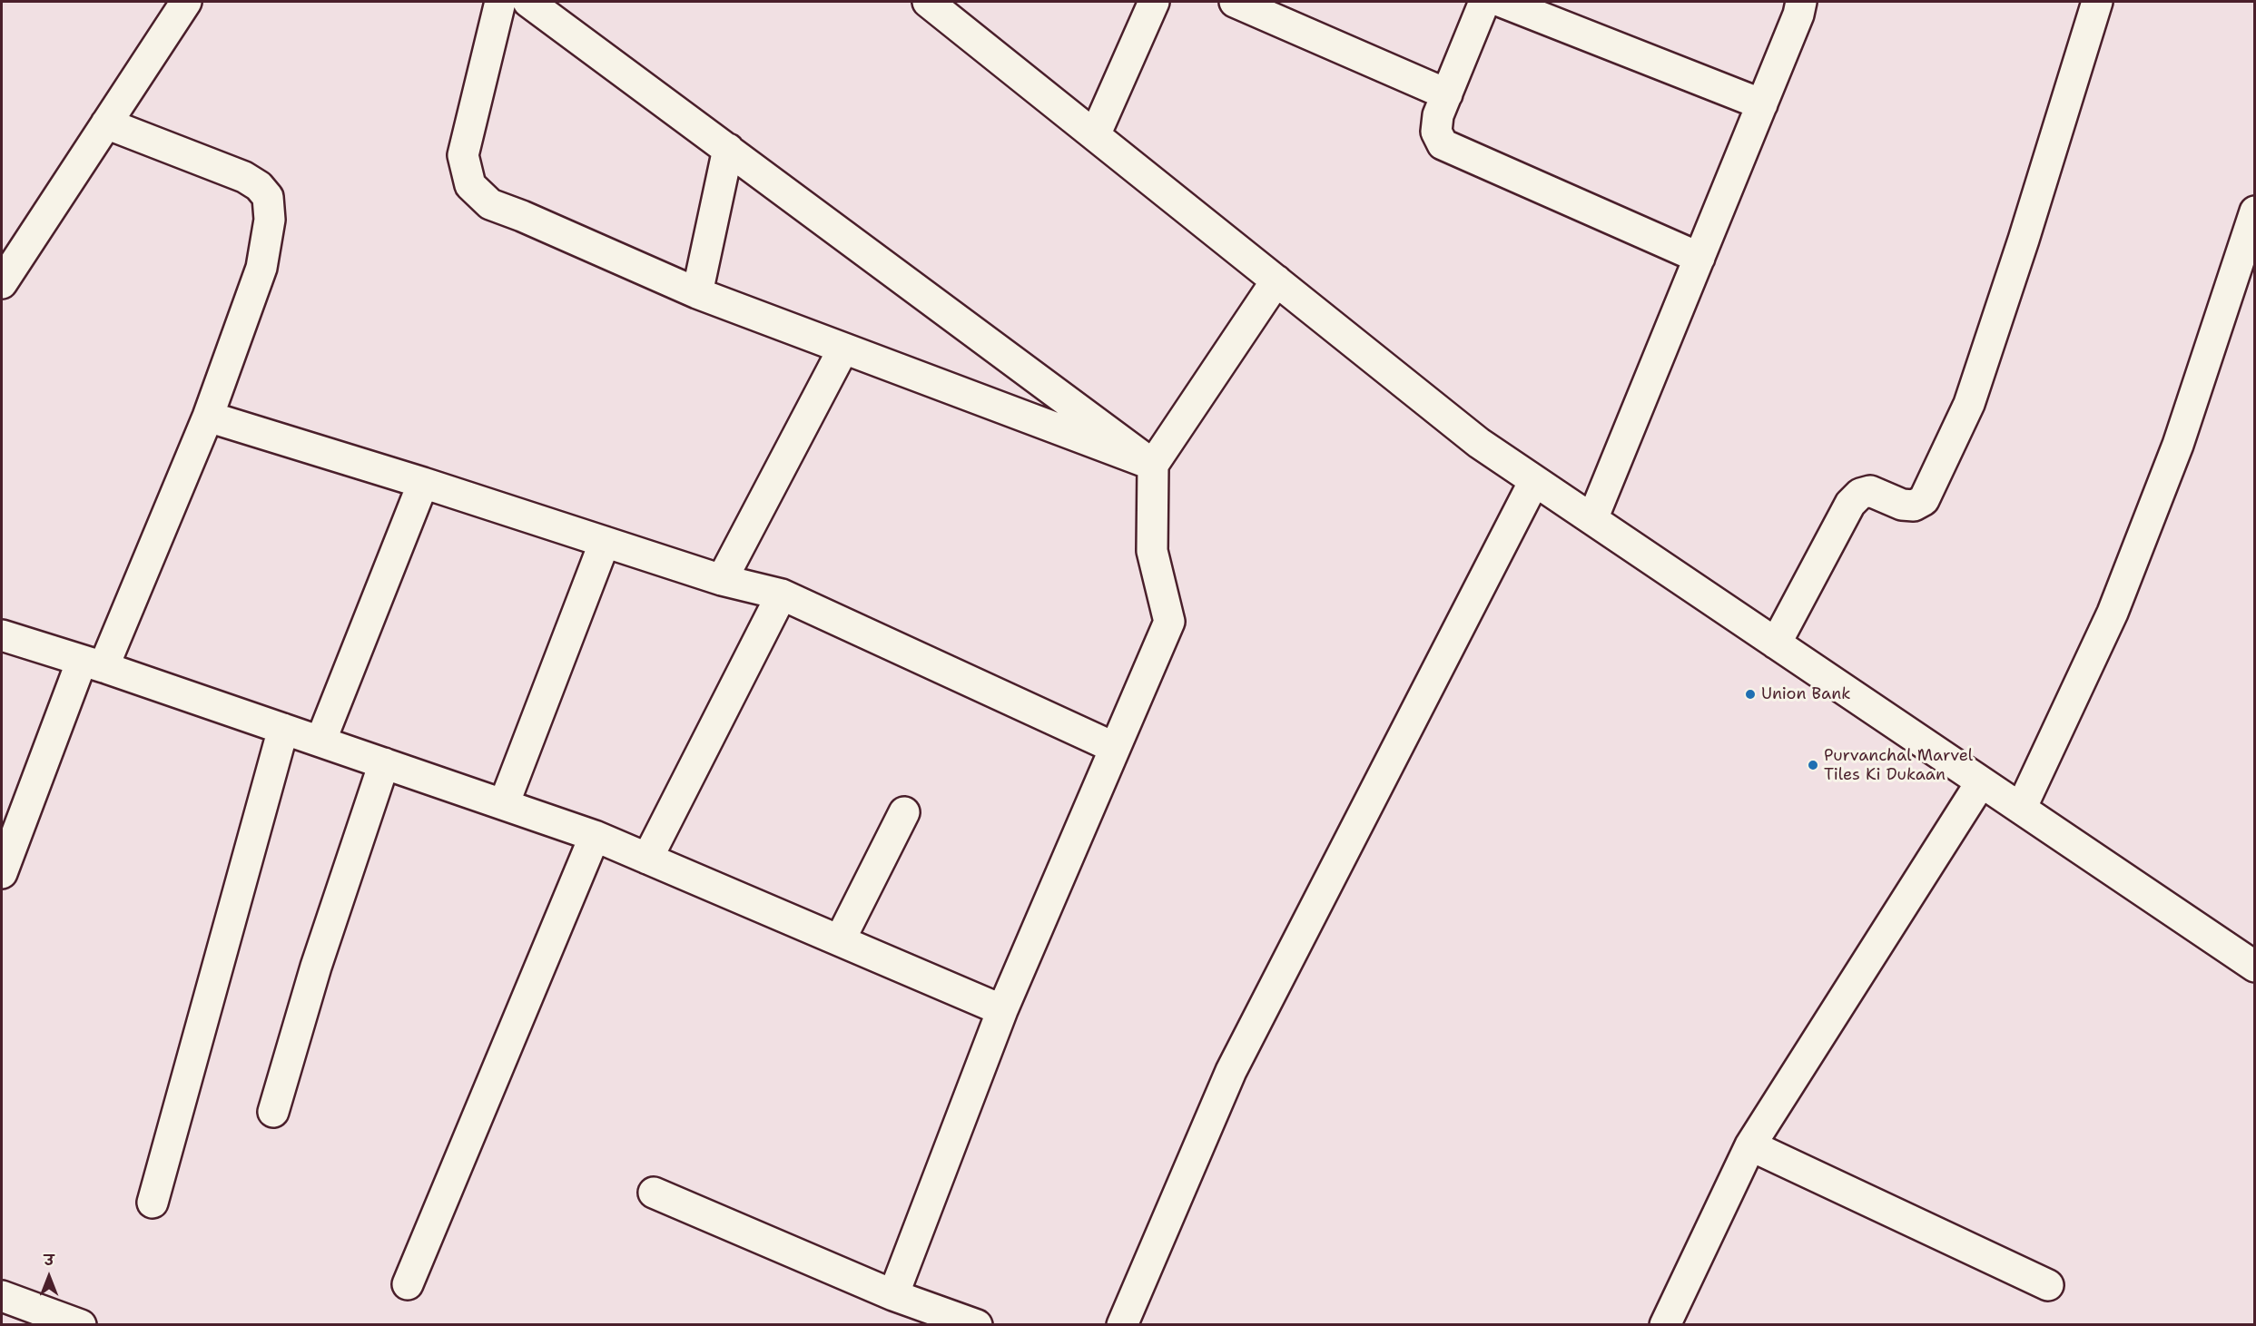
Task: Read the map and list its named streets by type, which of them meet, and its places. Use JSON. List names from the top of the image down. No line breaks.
{"places":["Union Bank","Purvanchal Marvel Tiles Ki Dukaan"],"north":"top"}
